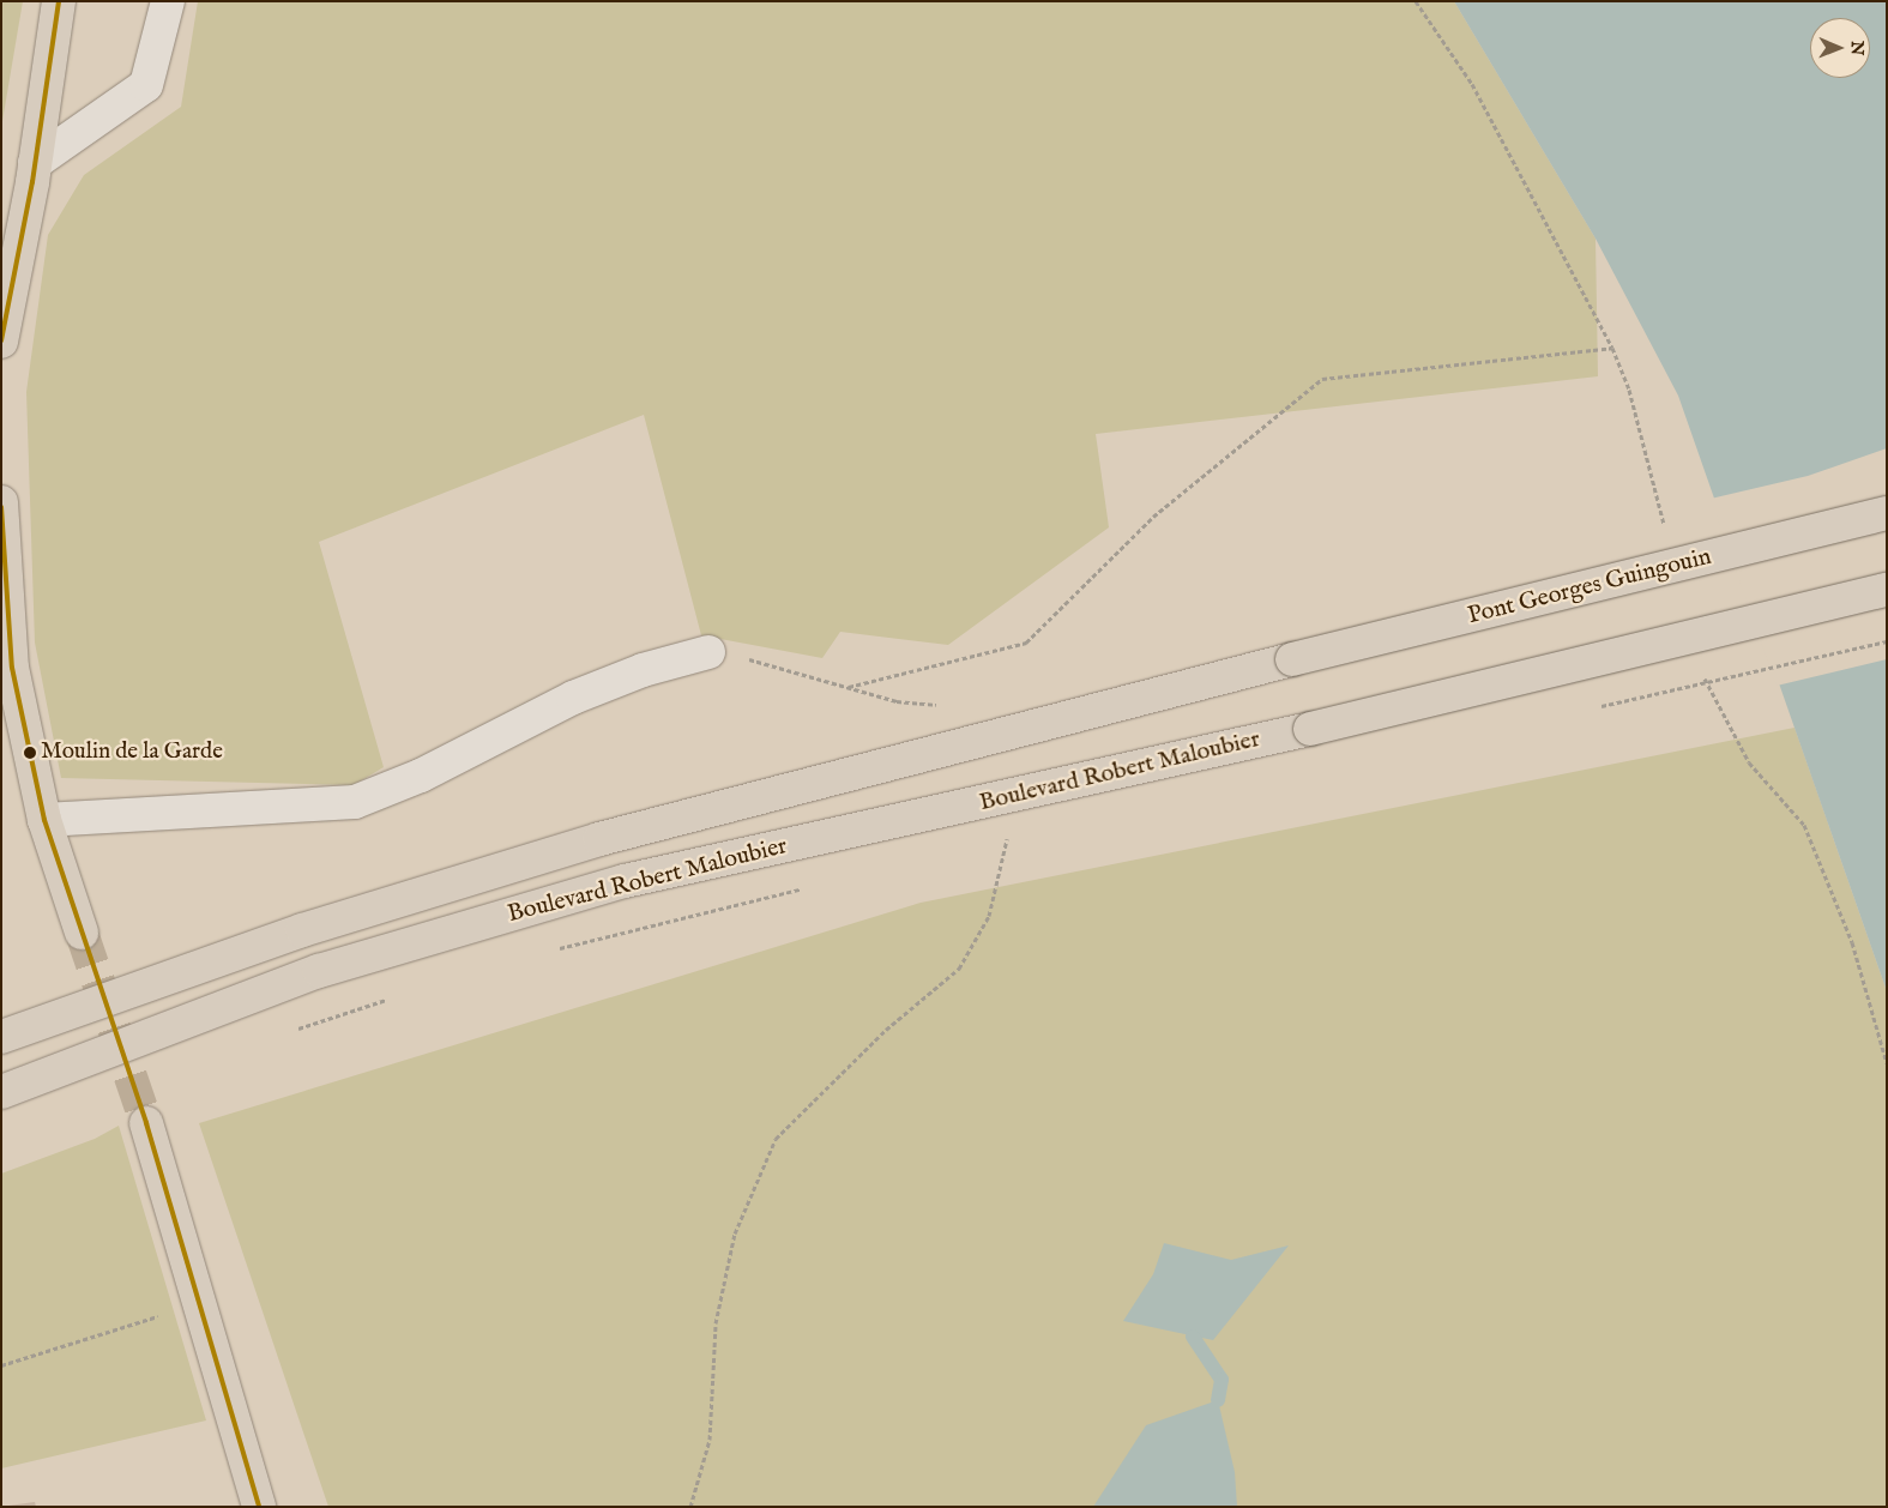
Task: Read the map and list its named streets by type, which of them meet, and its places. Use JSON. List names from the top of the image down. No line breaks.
{"streets":{"main road":["Pont Georges Guingouin","Boulevard Robert Maloubier"]},"crossings":[["Pont Georges Guingouin","Boulevard Robert Maloubier"]],"places":["Moulin de la Garde"],"north":"right"}
